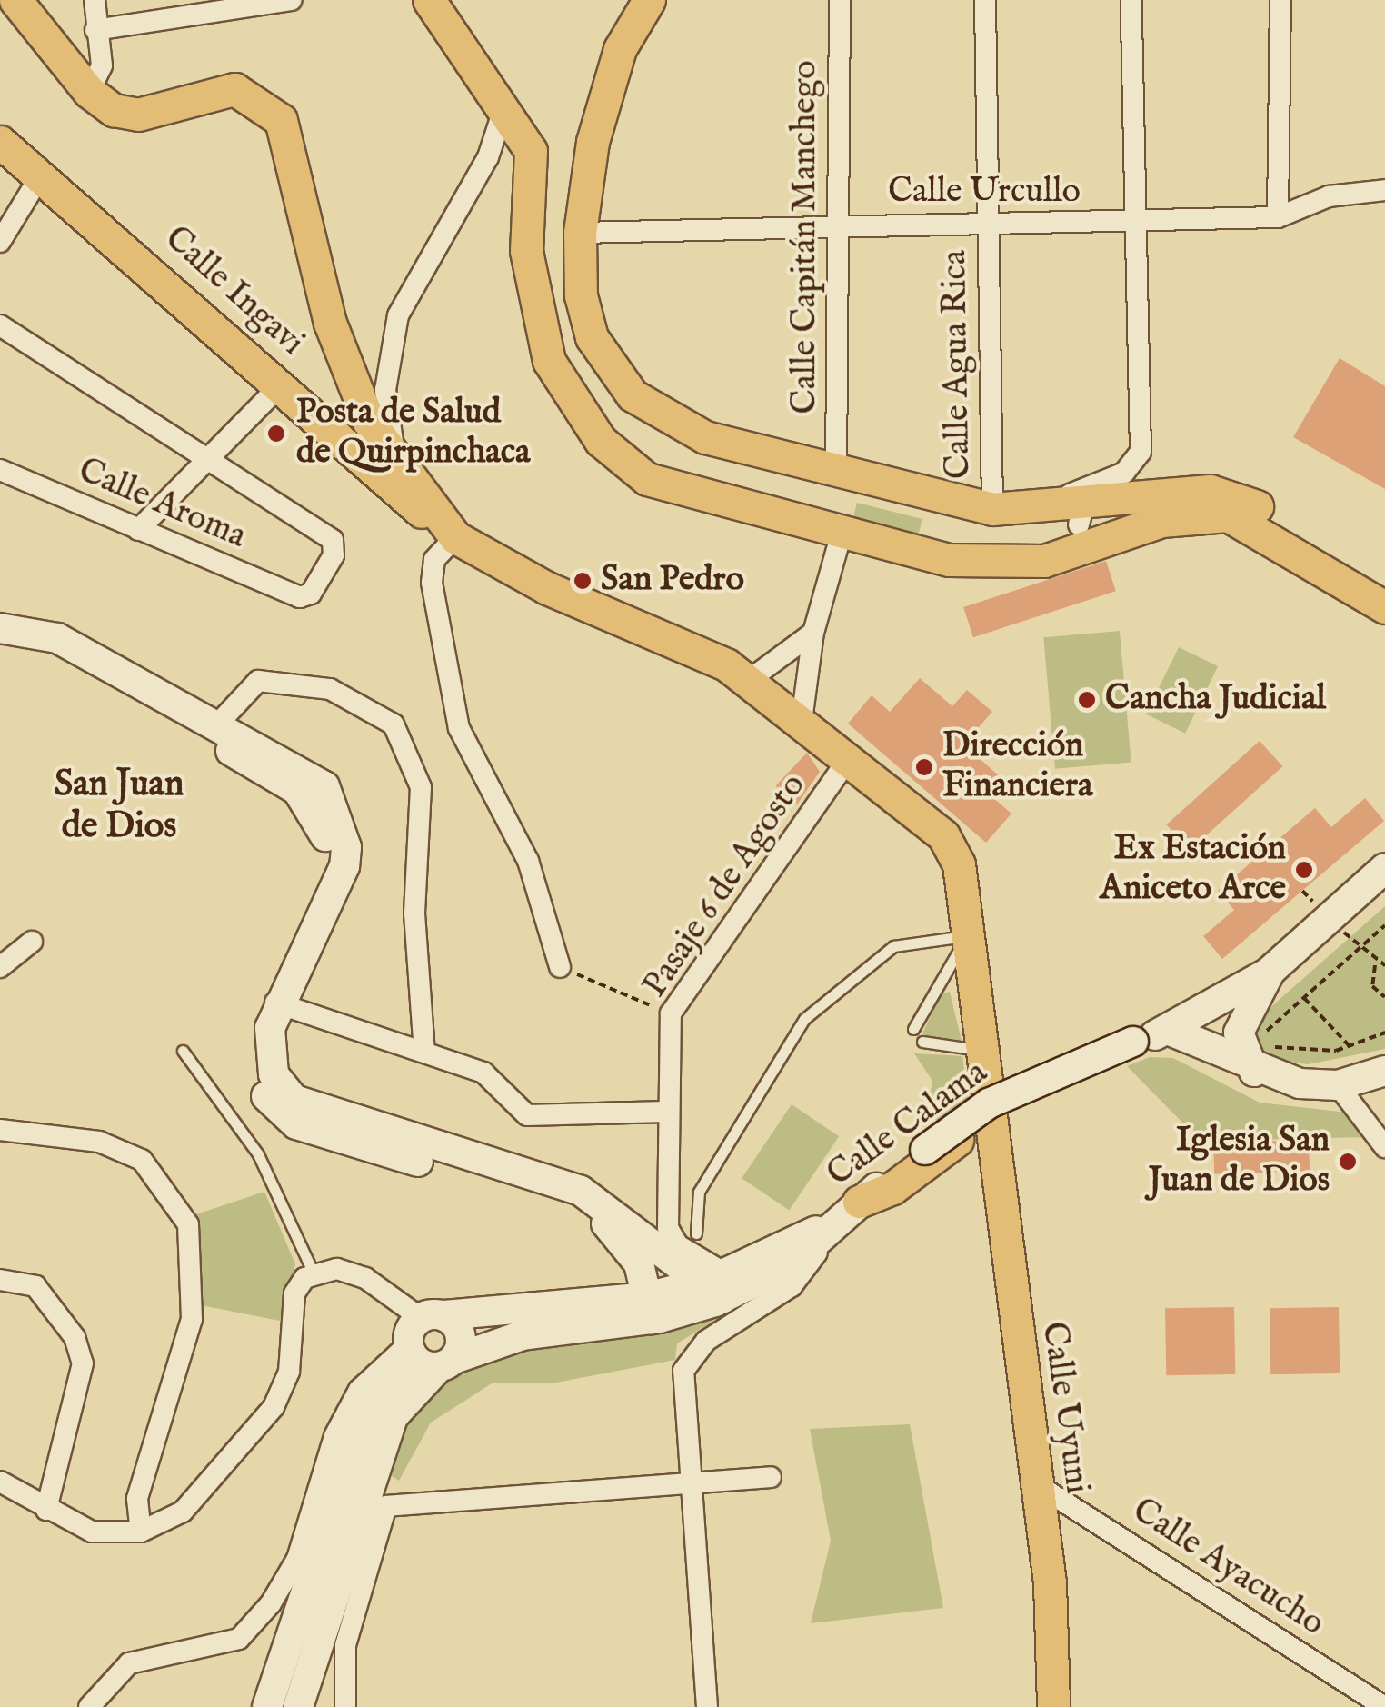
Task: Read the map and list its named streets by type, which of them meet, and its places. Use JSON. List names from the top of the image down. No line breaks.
{"streets":{"main road":["Calle Ingavi","Calle Calama","Calle Uyuni"],"street":["Calle Urcullo","Calle Capitán Manchego","Calle Agua Rica","Calle Aroma","Pasaje 6 de Agosto","Calle Ayacucho"]},"crossings":[["Calle Urcullo","Calle Capitán Manchego"],["Calle Urcullo","Calle Agua Rica"],["Calle Ingavi","Calle Uyuni"],["Pasaje 6 de Agosto","Calle Uyuni"],["Calle Uyuni","Calle Ayacucho"]],"districts":["San Juan de Dios"],"places":["Posta de Salud de Quirpinchaca","San Pedro","Cancha Judicial","Dirección Financiera","Ex Estación Aniceto Arce","Iglesia San Juan de Dios"]}
